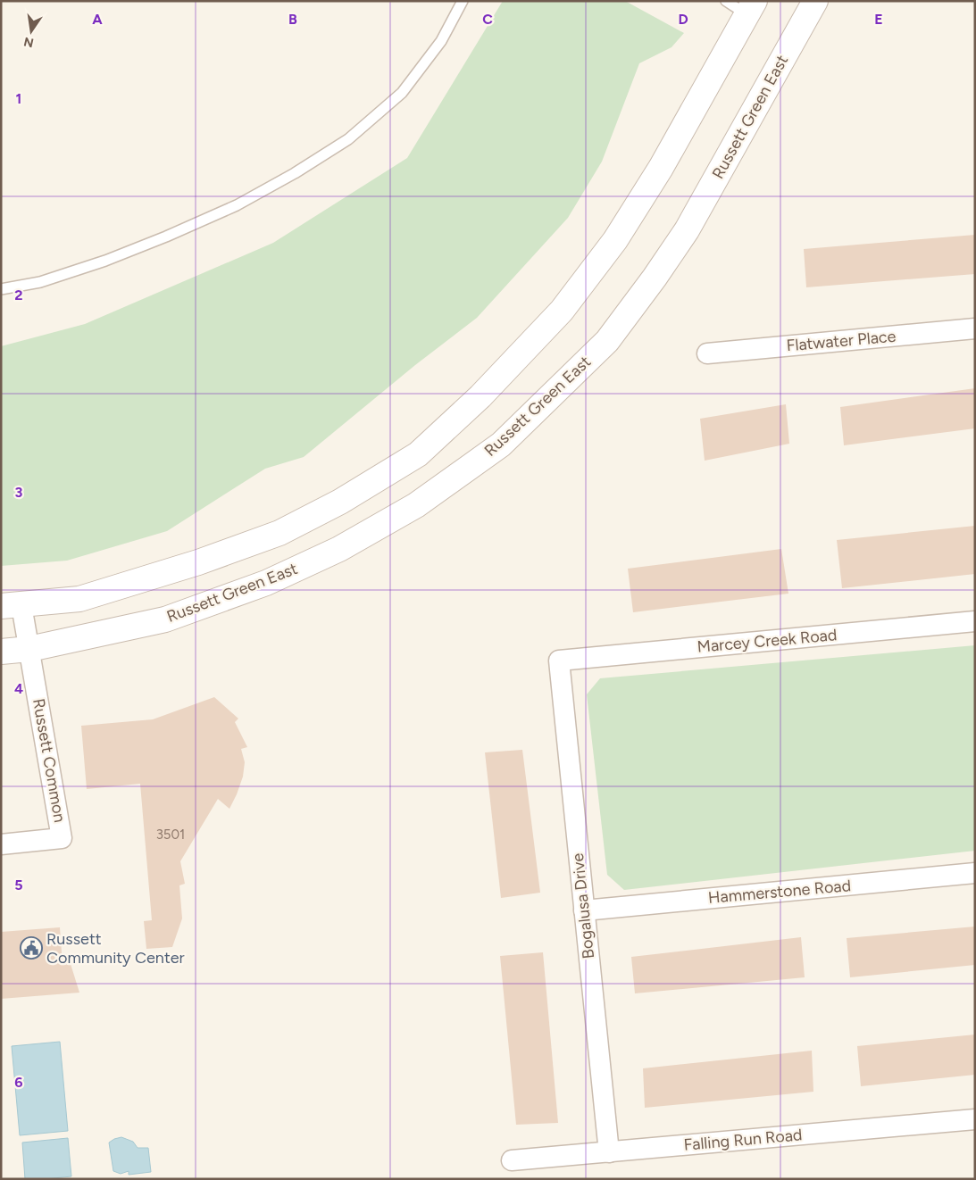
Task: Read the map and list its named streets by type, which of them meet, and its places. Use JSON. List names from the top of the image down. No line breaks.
{"streets":{"street":["Russett Green East","Flatwater Place","Marcey Creek Road","Russett Common","Hammerstone Road","Bogalusa Drive","Falling Run Road"]},"crossings":[["Russett Green East","Russett Common"],["Marcey Creek Road","Bogalusa Drive"],["Hammerstone Road","Bogalusa Drive"],["Bogalusa Drive","Falling Run Road"]],"places":{"public building":["Russett Community Center"]},"house_numbers":["3501"],"north":"bottom","grid":{"columns":["A","B","C","D","E"],"rows":["1","2","3","4","5","6"]}}
